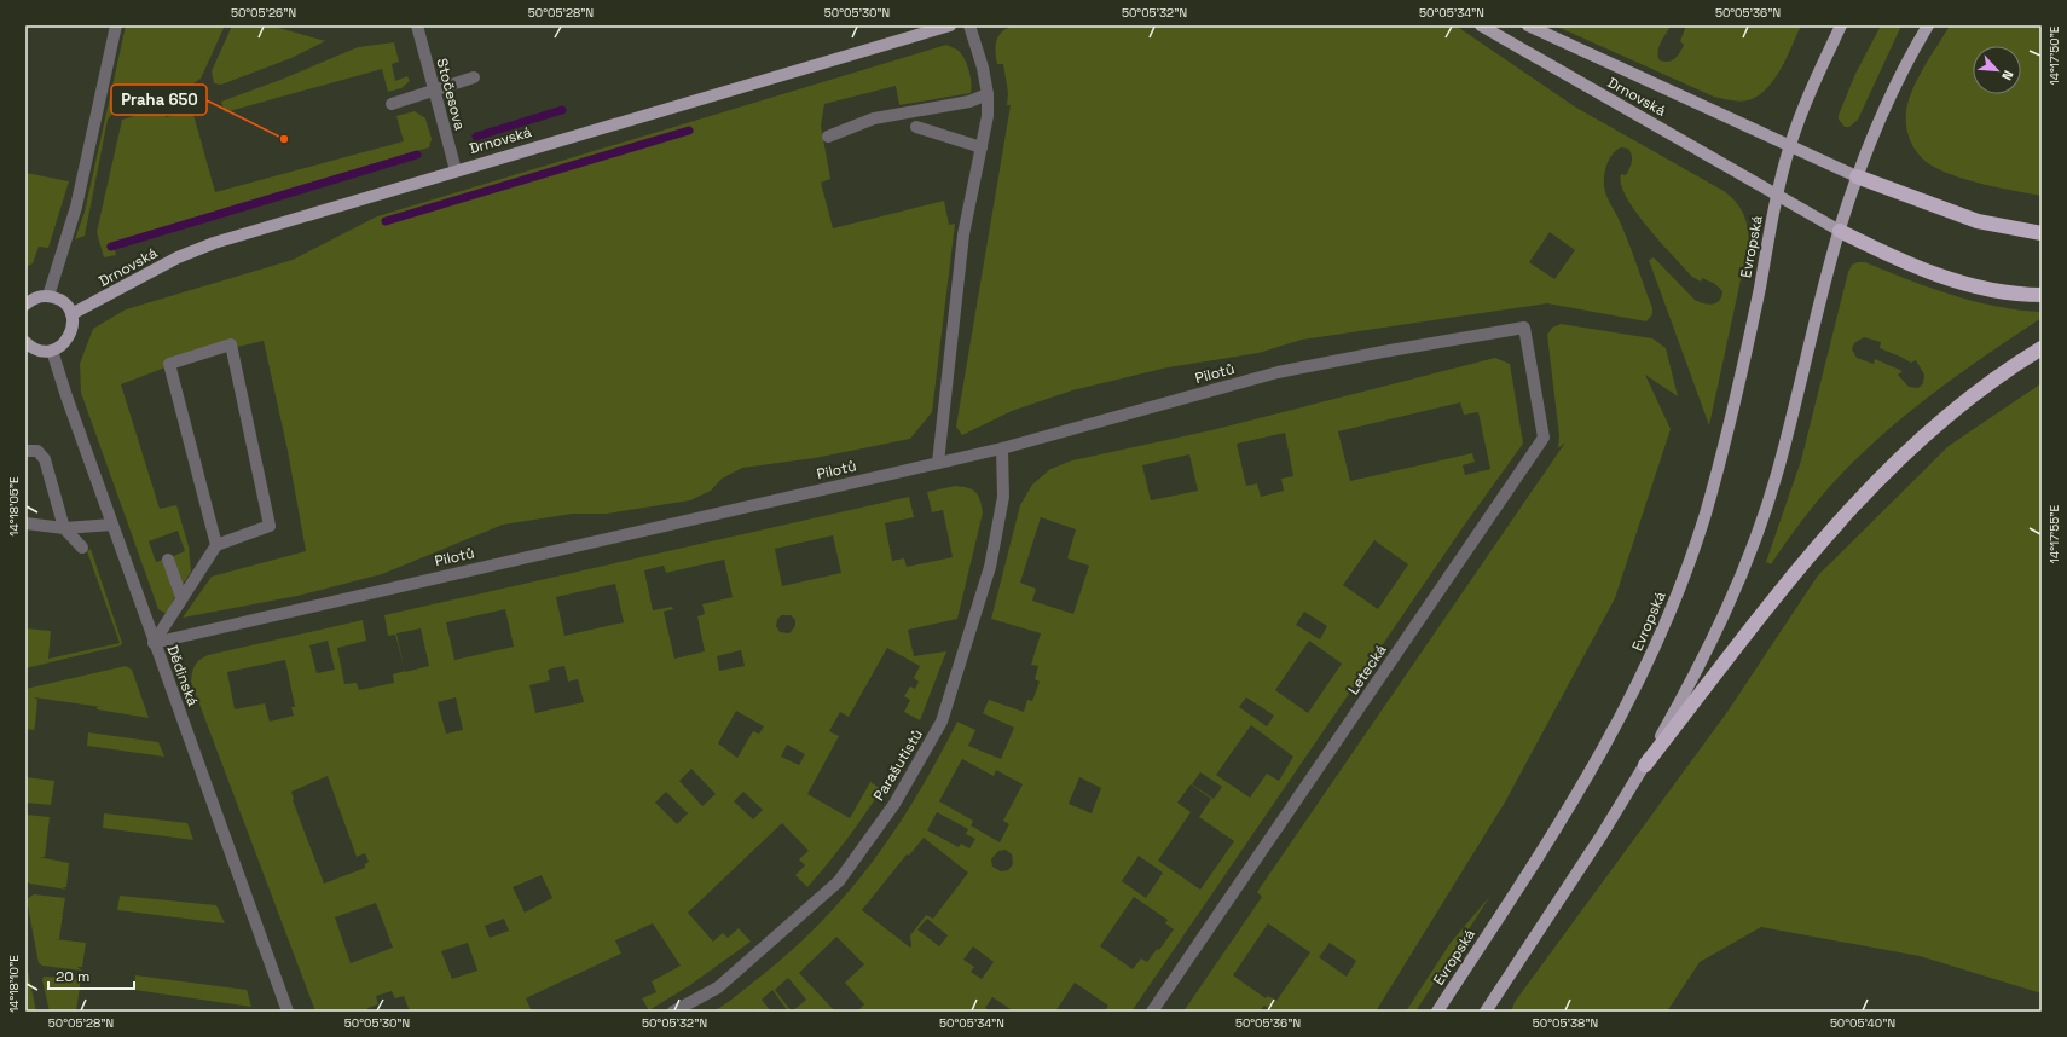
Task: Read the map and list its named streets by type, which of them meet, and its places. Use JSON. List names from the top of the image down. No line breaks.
{"streets":{"main road":["Drnovská","Evropská"],"street":["Stočesova","Pilotů","Letecká","Dědinská","Parašutistů"]},"crossings":[["Stočesova","Drnovská"],["Drnovská","Evropská"],["Pilotů","Letecká"],["Pilotů","Dědinská"],["Pilotů","Parašutistů"]],"places":["Praha 650"],"scale_bar":"20 m","north":"bottom right","coordinates":["50°05'26\"N","50°05'28\"N","50°05'30\"N","50°05'32\"N","50°05'34\"N","50°05'36\"N","14°17'50\"E","14°18'05\"E","14°17'55\"E","14°18'10\"E","50°05'38\"N","50°05'40\"N"]}
